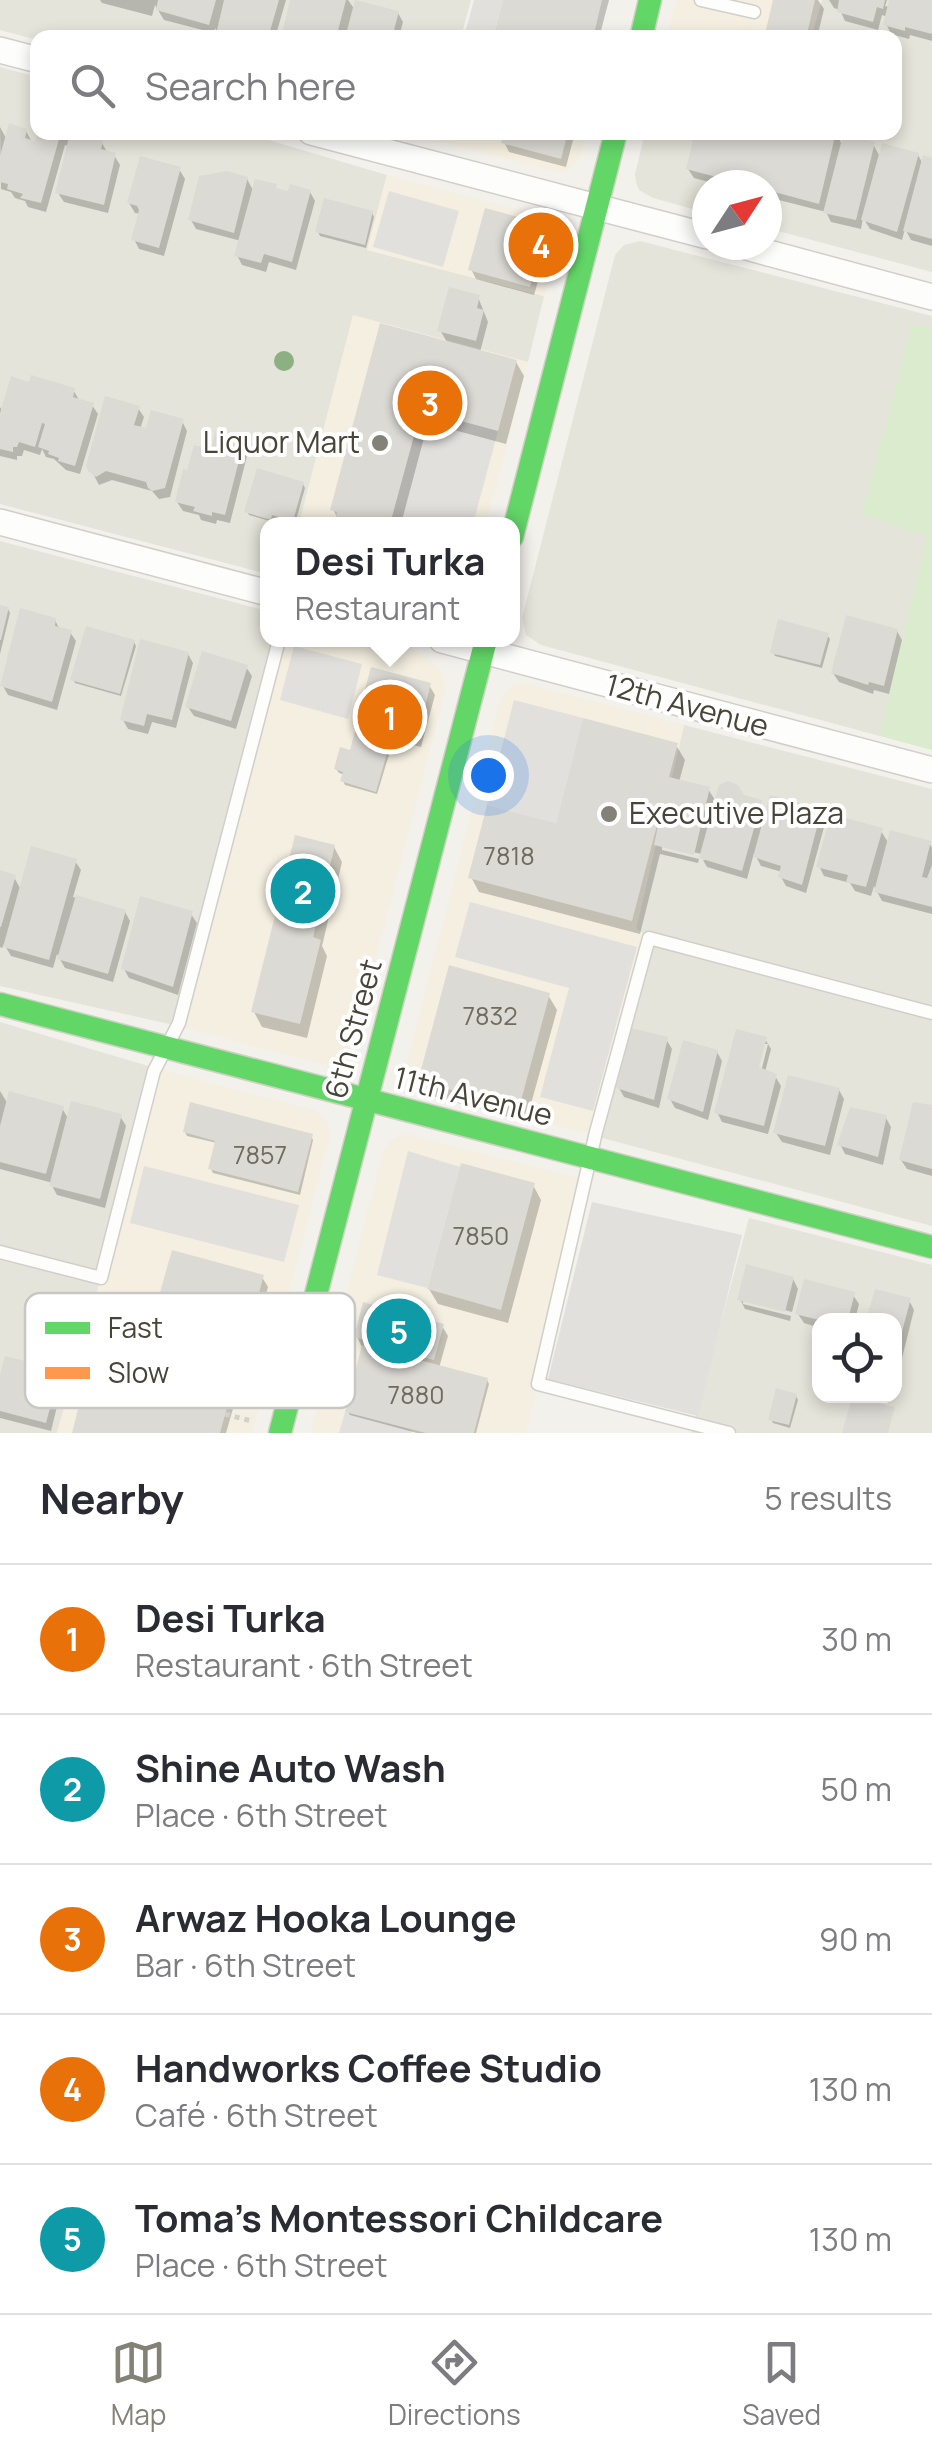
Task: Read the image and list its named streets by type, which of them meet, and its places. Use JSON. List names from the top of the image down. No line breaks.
{"streets":{"street":["12th Avenue","6th Street","11th Avenue"]},"crossings":[["6th Street","11th Avenue"]],"places":["Liquor Mart","Executive Plaza"],"house_numbers":["7818","7832","7857","7850","7880"],"legend":["Fast","Slow"],"north":"top right","page":{"search":"Search here","pins":["4","3","1","2","5"],"popup":["Desi Turka","Restaurant"],"heading":["Nearby","5 results"],"list":[{"mark":"1","name":"Desi Turka","note":"Restaurant · 6th Street","value":"30 m"},{"mark":"2","name":"Shine Auto Wash","note":"Place · 6th Street","value":"50 m"},{"mark":"3","name":"Arwaz Hooka Lounge","note":"Bar · 6th Street","value":"90 m"},{"mark":"4","name":"Handworks Coffee Studio","note":"Café · 6th Street","value":"130 m"},{"mark":"5","name":"Toma's Montessori Childcare","note":"Place · 6th Street","value":"130 m"}],"nav":["Map","Directions","Saved"]}}
